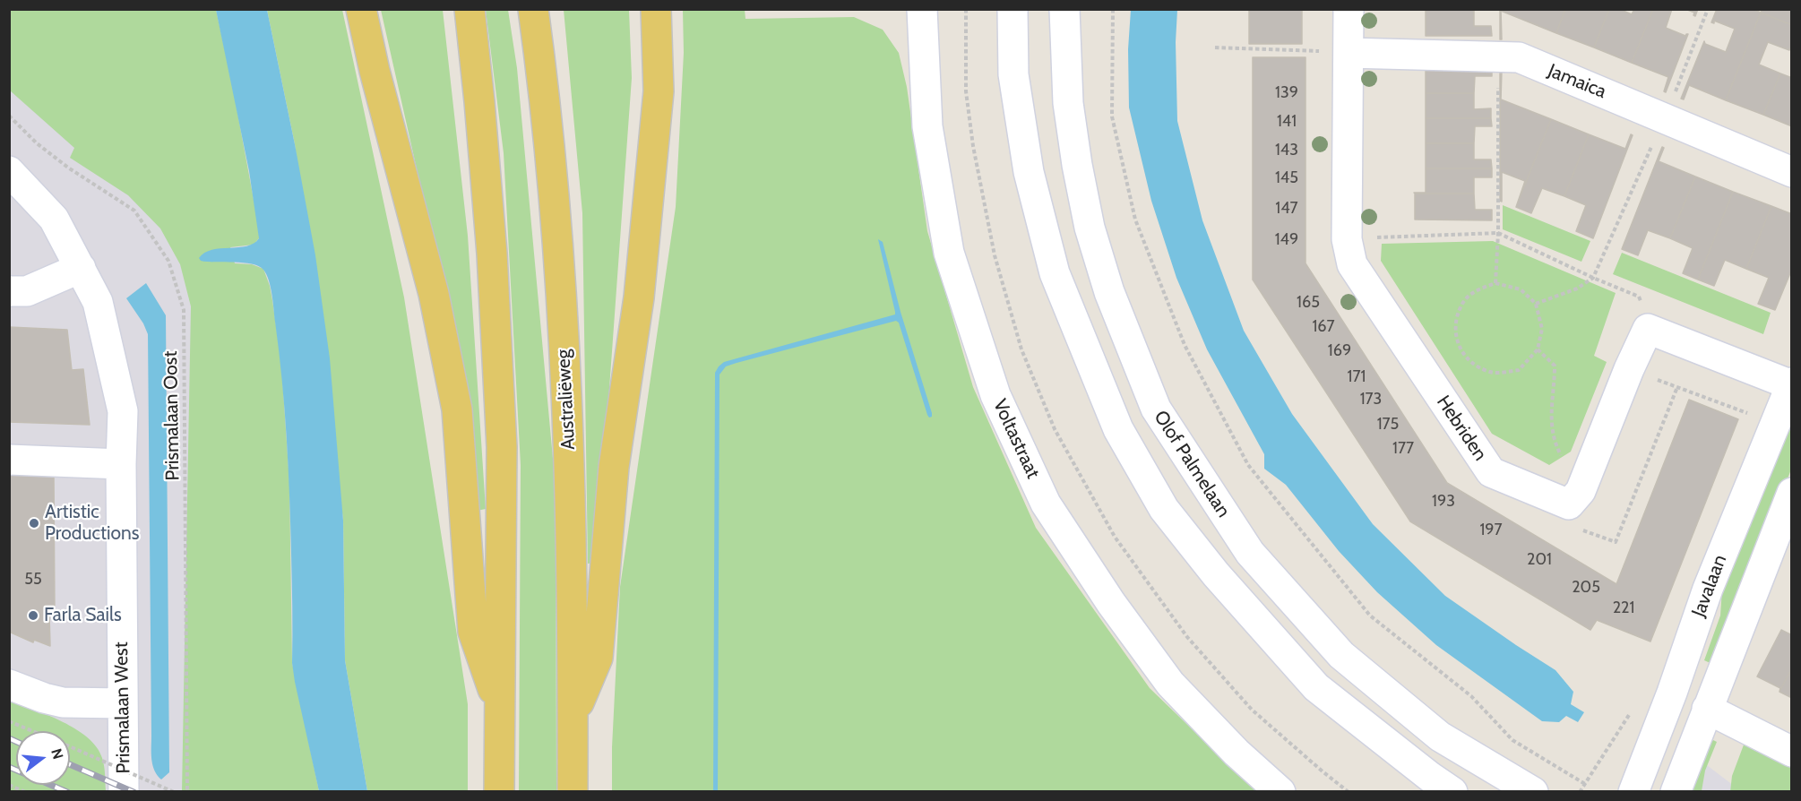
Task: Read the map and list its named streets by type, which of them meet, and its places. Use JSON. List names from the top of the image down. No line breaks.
{"streets":{"main road":["Australiëweg"],"street":["Jamaica","Hebriden","Voltastraat","Olof Palmelaan","Javalaan","Prismalaan West"],"path":["Prismalaan Oost"]},"crossings":[["Jamaica","Hebriden"]],"places":["Artistic Productions","Farla Sails"],"house_numbers":["139","141","143","145","147","149","165","167","169","171","173","175","177","193","197","201","55","205","221"],"north":"right"}
